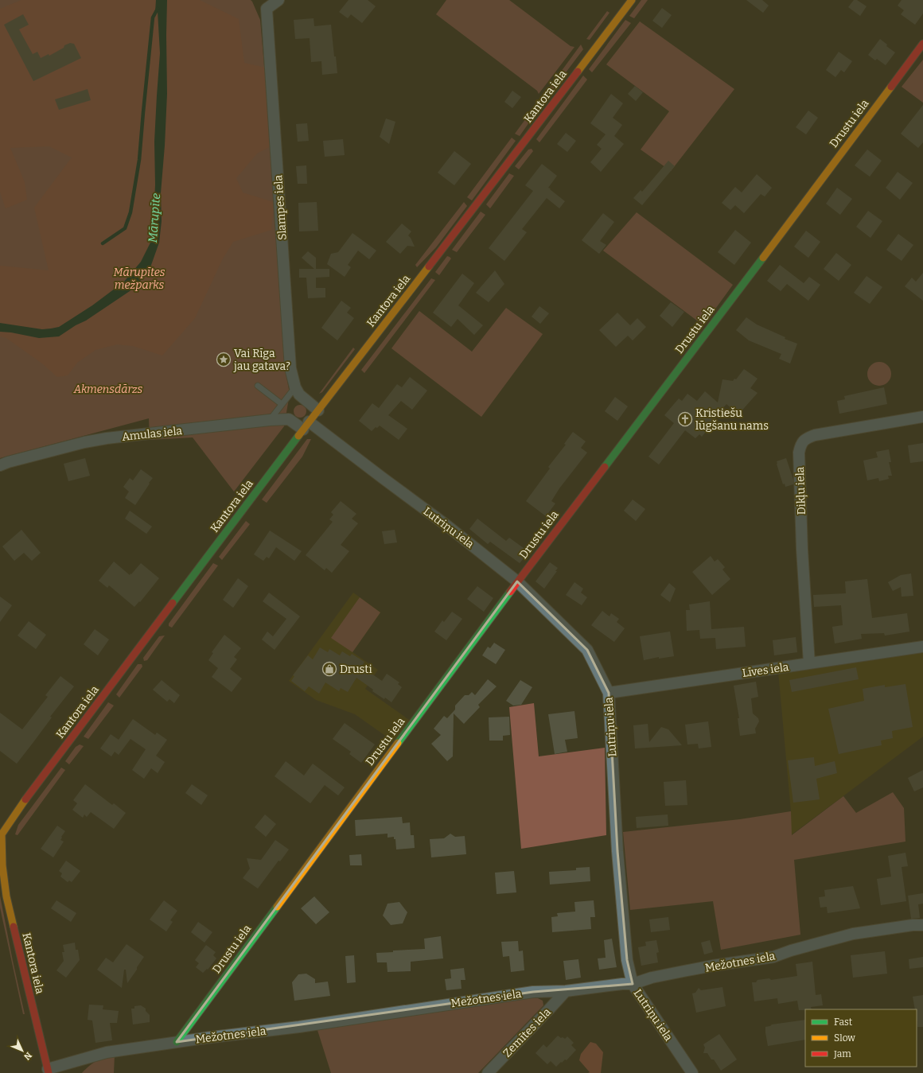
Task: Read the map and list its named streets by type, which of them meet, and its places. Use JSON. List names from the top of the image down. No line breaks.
{"streets":{"main road":["Kantora iela","Drustu iela"],"street":["Slampes iela","Amulas iela","Dikļu iela","Lutriņu iela","Līves iela","Mežotnes iela","Zemītes iela"]},"crossings":[["Kantora iela","Slampes iela"],["Kantora iela","Amulas iela"],["Kantora iela","Lutriņu iela"],["Kantora iela","Mežotnes iela"],["Drustu iela","Lutriņu iela"],["Drustu iela","Mežotnes iela"],["Amulas iela","Lutriņu iela"],["Dikļu iela","Līves iela"],["Lutriņu iela","Līves iela"],["Lutriņu iela","Mežotnes iela"],["Mežotnes iela","Zemītes iela"]],"water":["Mārupīte"],"parks":["Mārupītes mežparks","Akmensdārzs"],"places":{"place":["Vai Rīga jau gatava?"],"church":["Kristiešu lūgšanu nams"],"shop":["Drusti"]},"legend":["Fast","Slow","Jam"],"north":"bottom right"}
